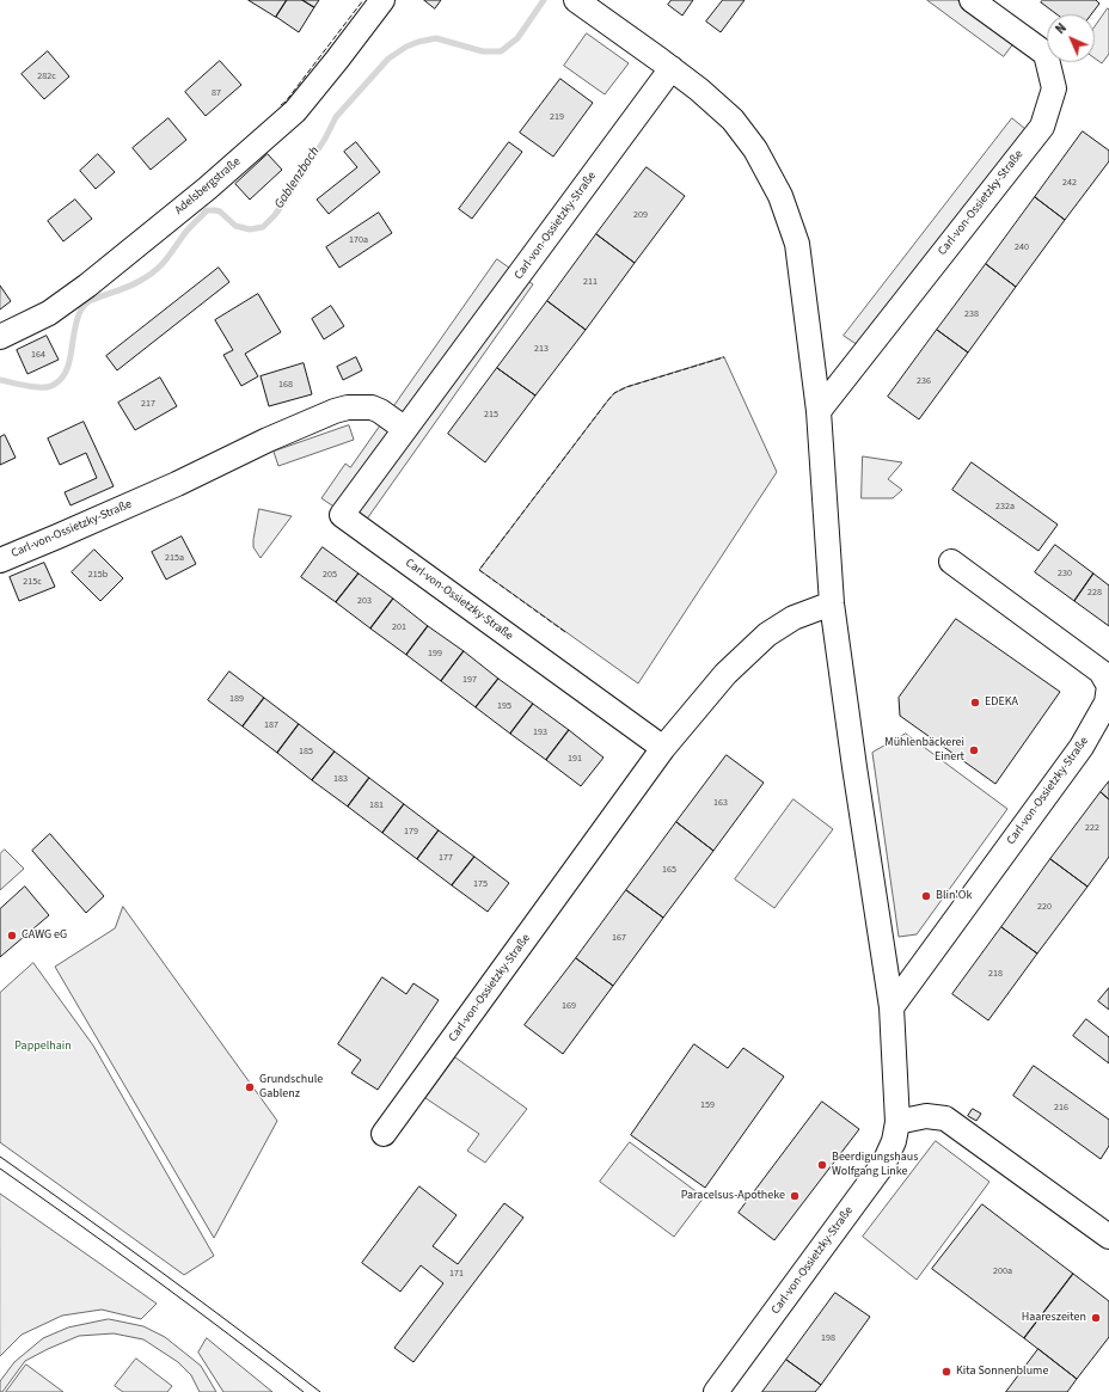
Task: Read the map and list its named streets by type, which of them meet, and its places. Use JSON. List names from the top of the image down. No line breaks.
{"streets":{"street":["Adelsbergstraße","Carl-von-Ossietzky-Straße"]},"water":["Gablenzbach"],"parks":["Pappelhain"],"places":["EDEKA","Mühlenbäckerei Einert","Blin'Ok","CAWG eG","Grundschule Gablenz","Beerdigungshaus Wolfgang Linke","Paracelsus-Apotheke","Haareszeiten","Kita Sonnenblume"],"house_numbers":["282c","87","219","242","209","170a","240","211","238","213","164","236","168","217","215","232a","215a","230","215b","205","215c","228","203","201","199","197","189","195","187","193","185","191","183","163","181","222","179","177","165","175","220","167","218","169","159","216","200a","171","198"],"north":"top left"}
